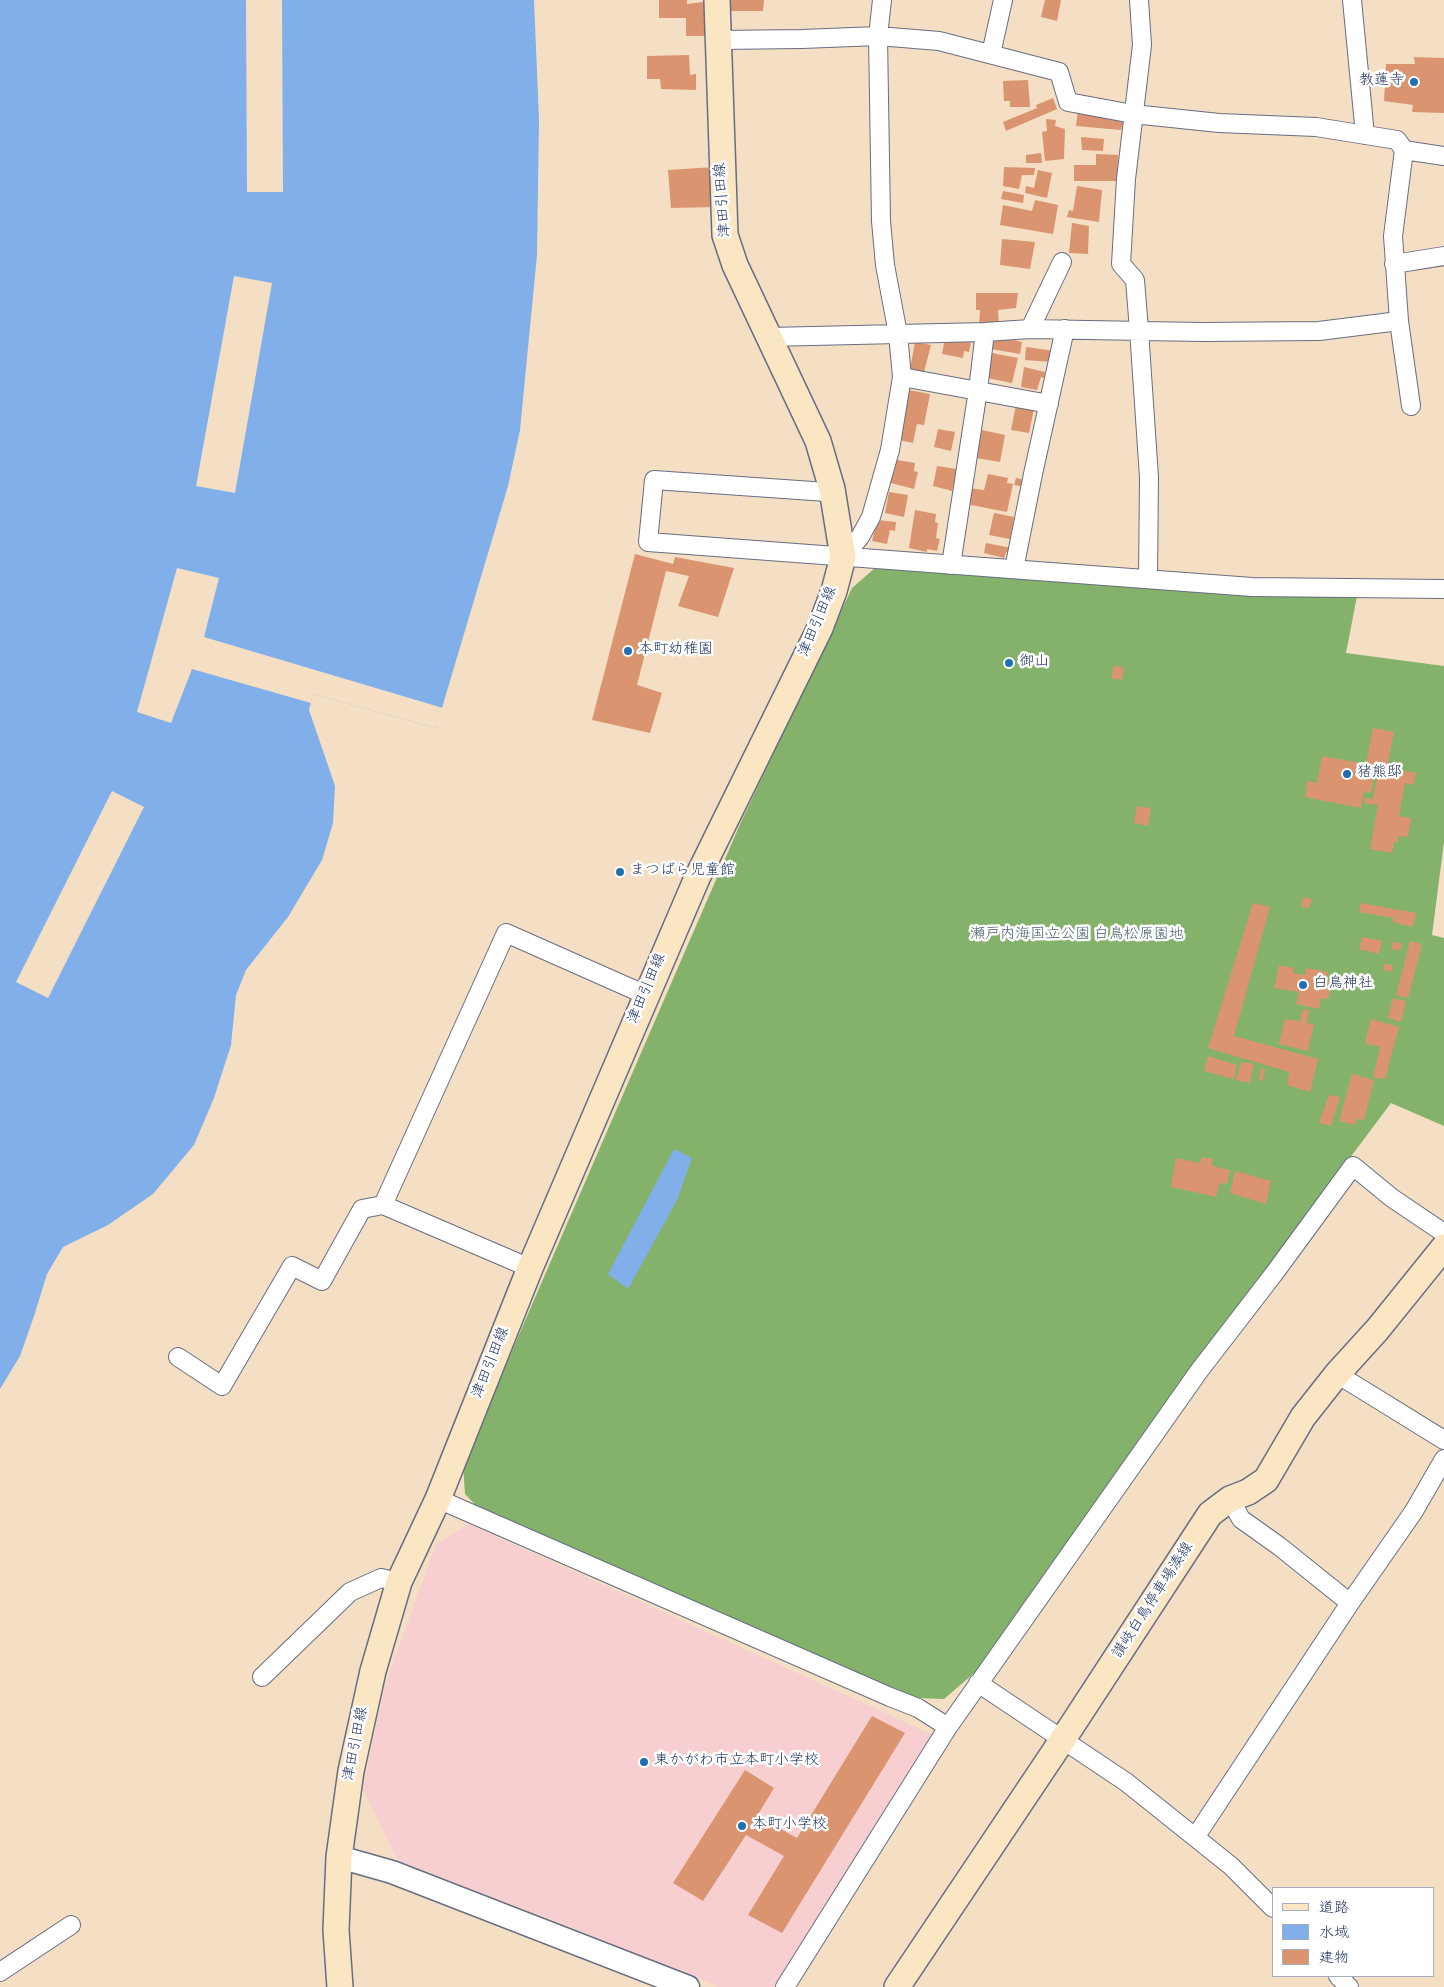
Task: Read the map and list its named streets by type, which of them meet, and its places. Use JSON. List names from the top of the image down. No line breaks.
{"streets":{"main road":["津田引田線","讃岐白鳥停車場湊線"]},"parks":["瀬戸内海国立公園 白鳥松原園地"],"places":["教蓮寺","本町幼稚園","御山","猪熊邸","まつばら児童館","白鳥神社","東かがわ市立本町小学校","本町小学校"],"legend":["道路","水域","建物"]}
